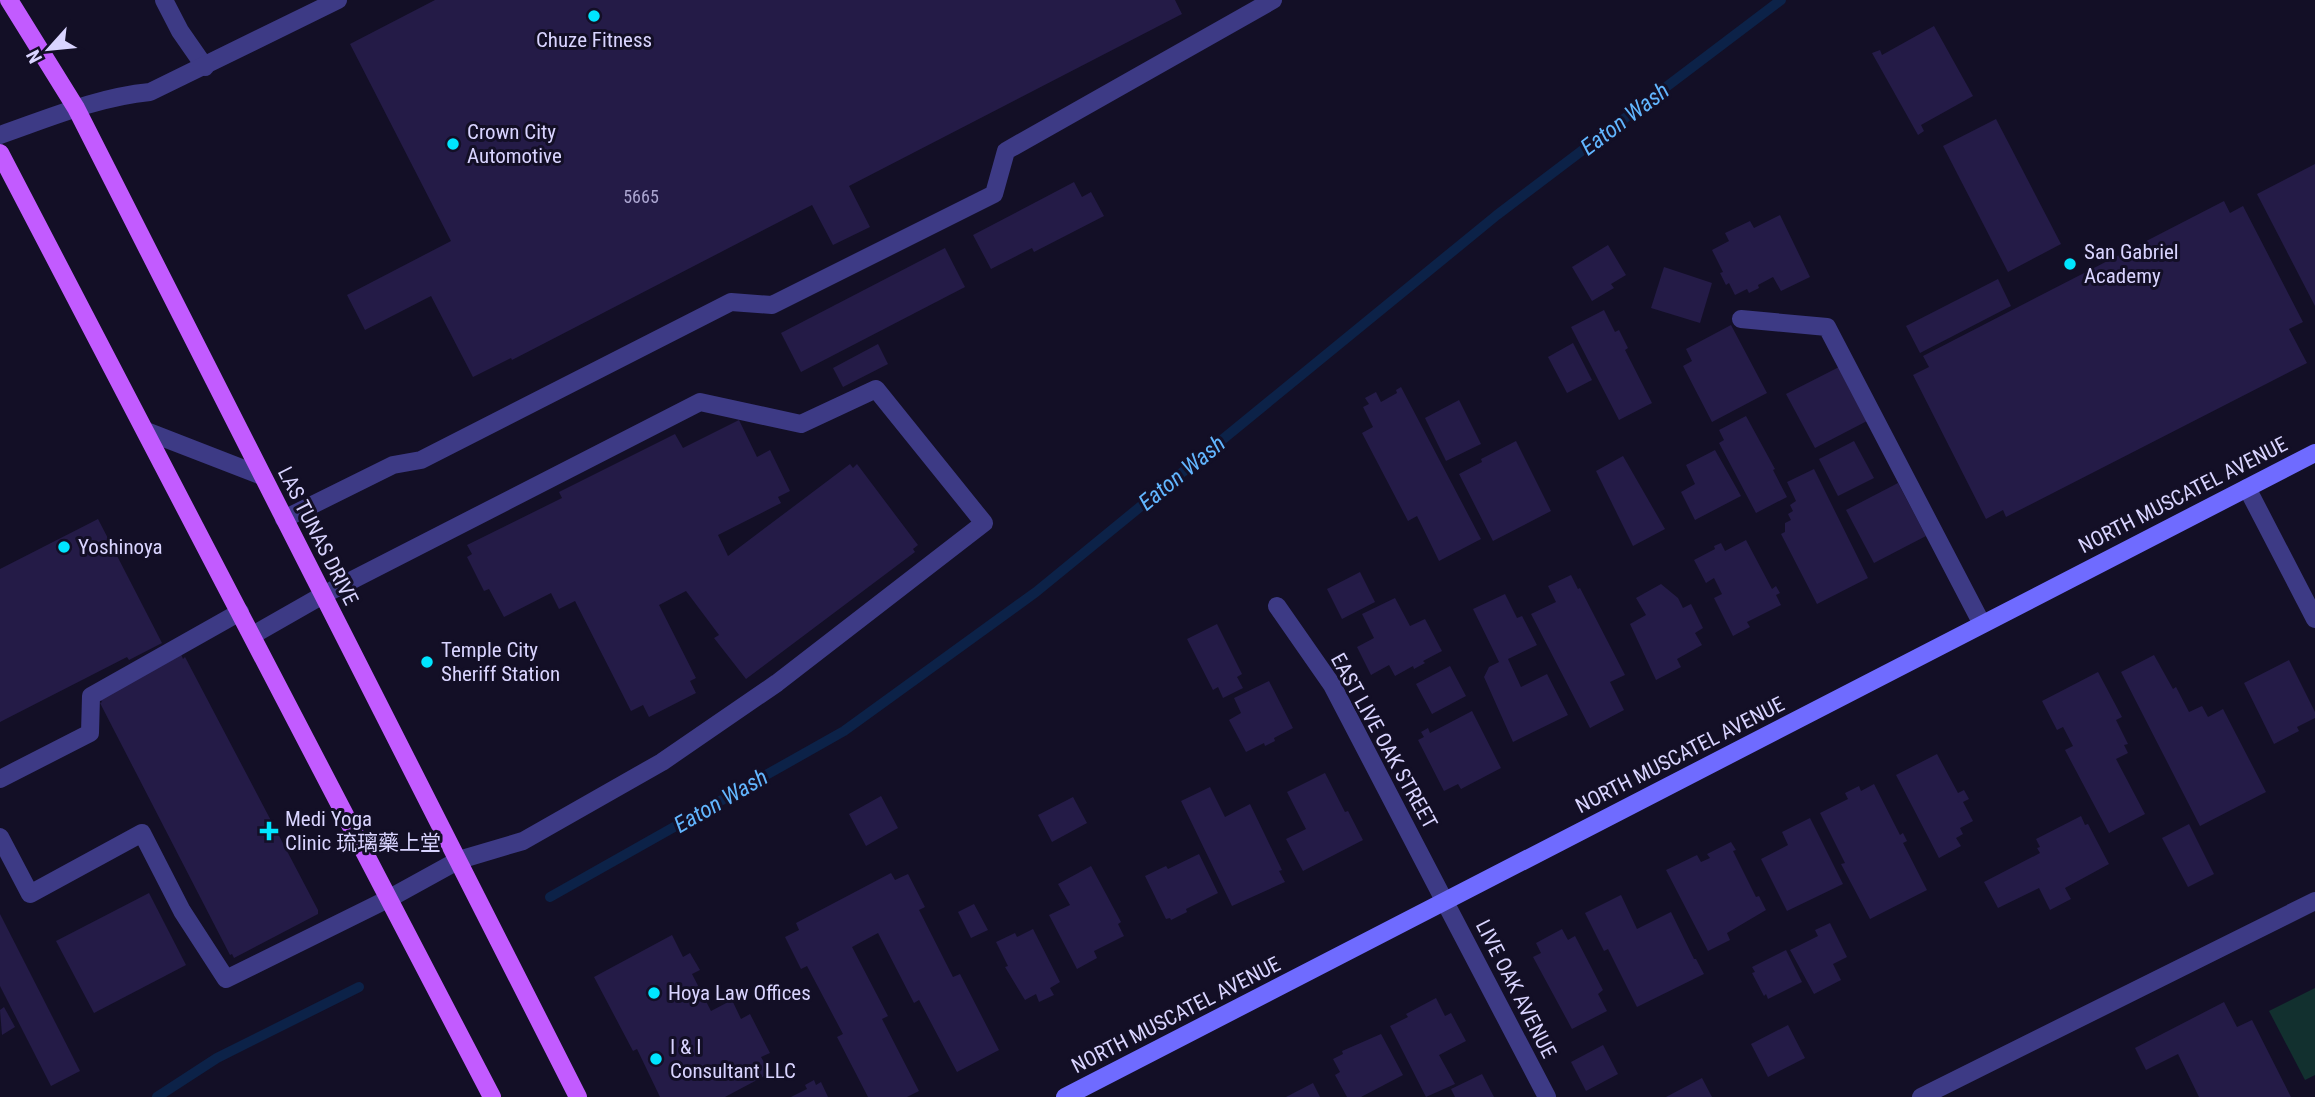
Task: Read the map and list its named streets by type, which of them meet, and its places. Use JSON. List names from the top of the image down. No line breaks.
{"streets":{"main road":["LAS TUNAS DRIVE"],"street":["NORTH MUSCATEL AVENUE","EAST LIVE OAK STREET","LIVE OAK AVENUE"]},"crossings":[["NORTH MUSCATEL AVENUE","EAST LIVE OAK STREET"],["NORTH MUSCATEL AVENUE","LIVE OAK AVENUE"],["EAST LIVE OAK STREET","LIVE OAK AVENUE"]],"water":["Eaton Wash"],"places":{"other":["Chuze Fitness","Crown City Automotive","San Gabriel Academy","Yoshinoya","Temple City Sheriff Station","Hoya Law Offices","I & I Consultant LLC"],"health":["Medi Yoga Clinic 琉璃藥上堂"]},"house_numbers":["5665"],"north":"bottom left"}
